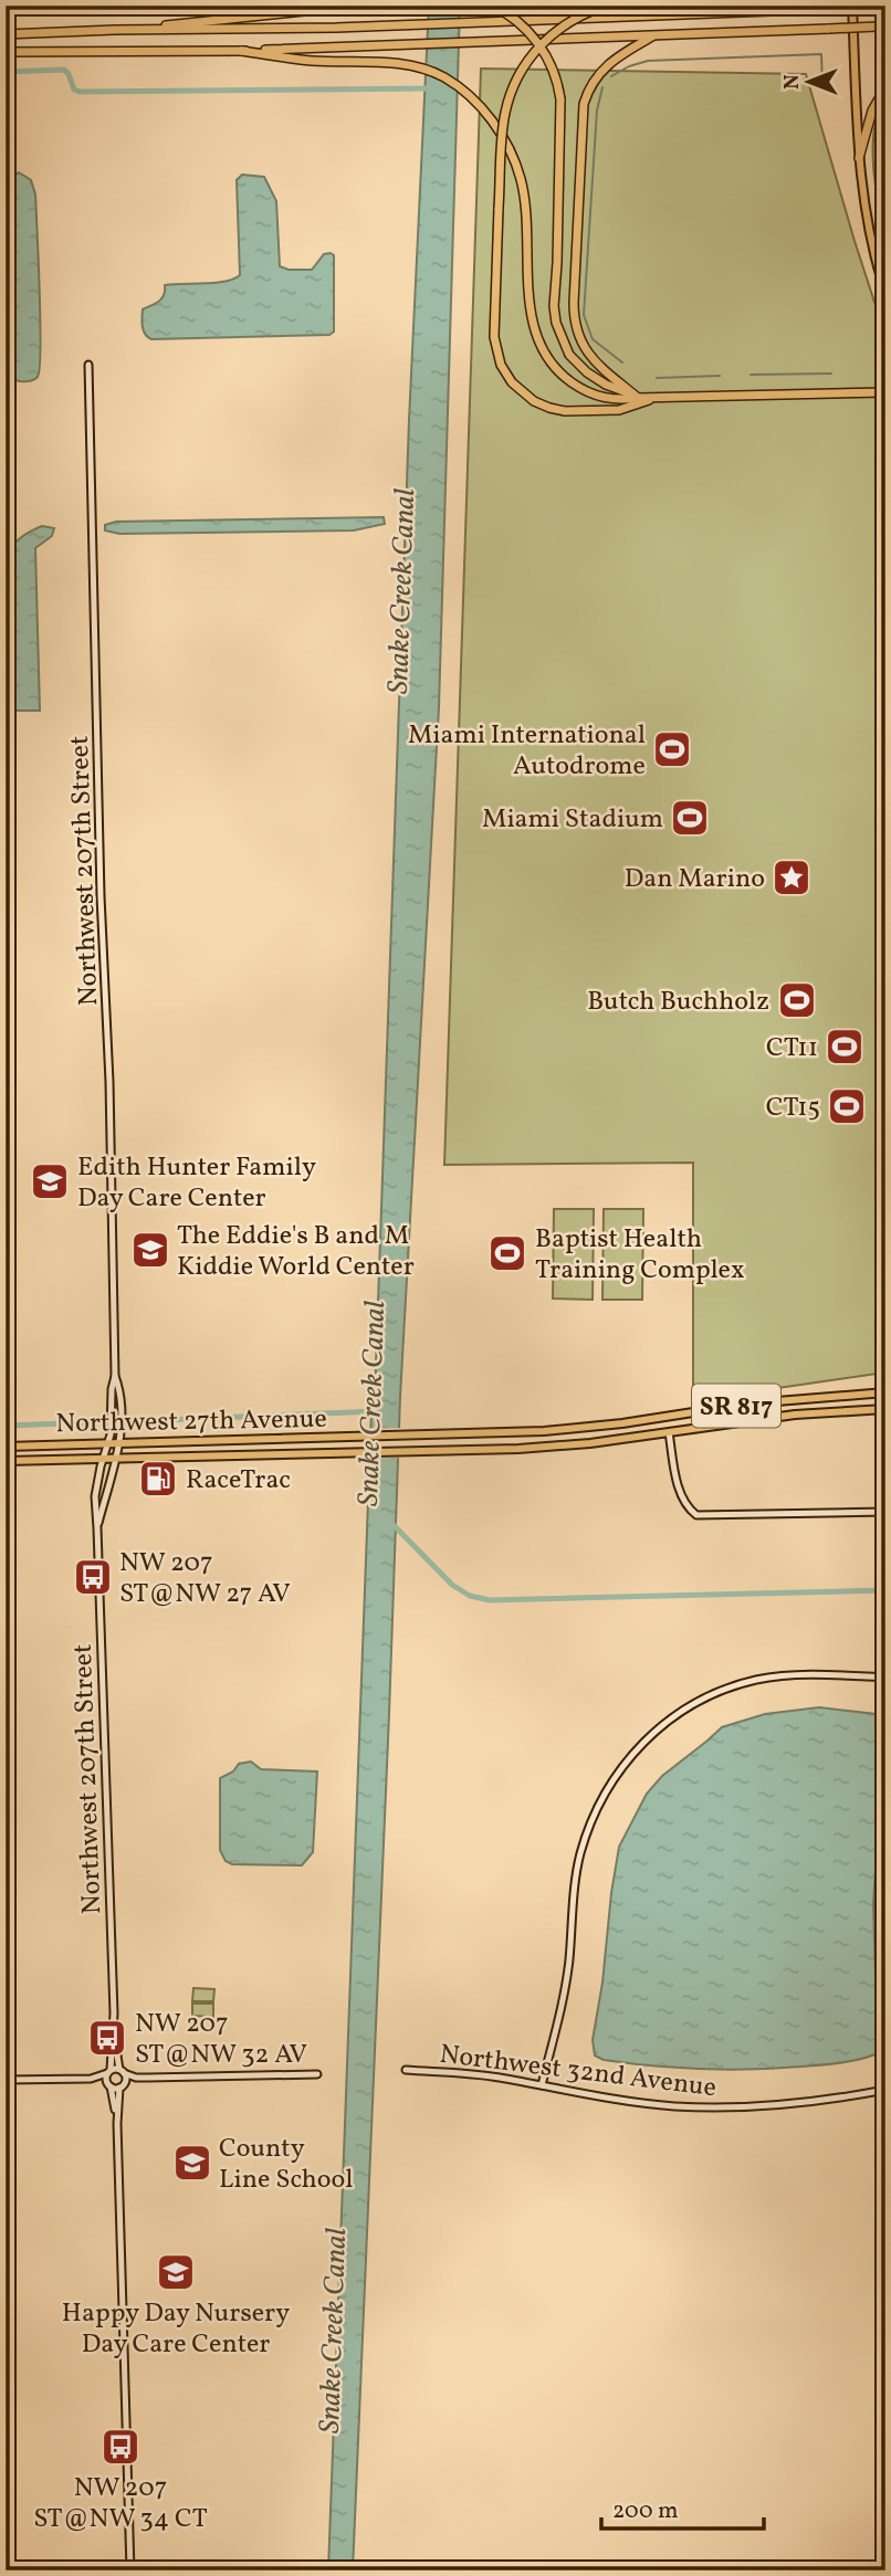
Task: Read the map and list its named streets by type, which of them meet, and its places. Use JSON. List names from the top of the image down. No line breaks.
{"streets":{"main road":["SR 817","Northwest 27th Avenue"],"street":["Northwest 207th Street","Northwest 32nd Avenue"]},"crossings":[["Northwest 207th Street","Northwest 27th Avenue"]],"water":["Snake Creek Canal"],"places":{"sports":["Miami International Autodrome","Miami Stadium","Butch Buchholz","CT11","CT15","Baptist Health Training Complex"],"place":["Dan Marino"],"school or university":["Edith Hunter Family Day Care Center","The Eddie's B and M Kiddie World Center","County Line School","Happy Day Nursery Day Care Center"],"fuel station":["RaceTrac"],"bus stop":["NW 207 ST@NW 27 AV","NW 207 ST@NW 32 AV","NW 207 ST@NW 34 CT"]},"scale_bar":"200 m","north":"left"}
